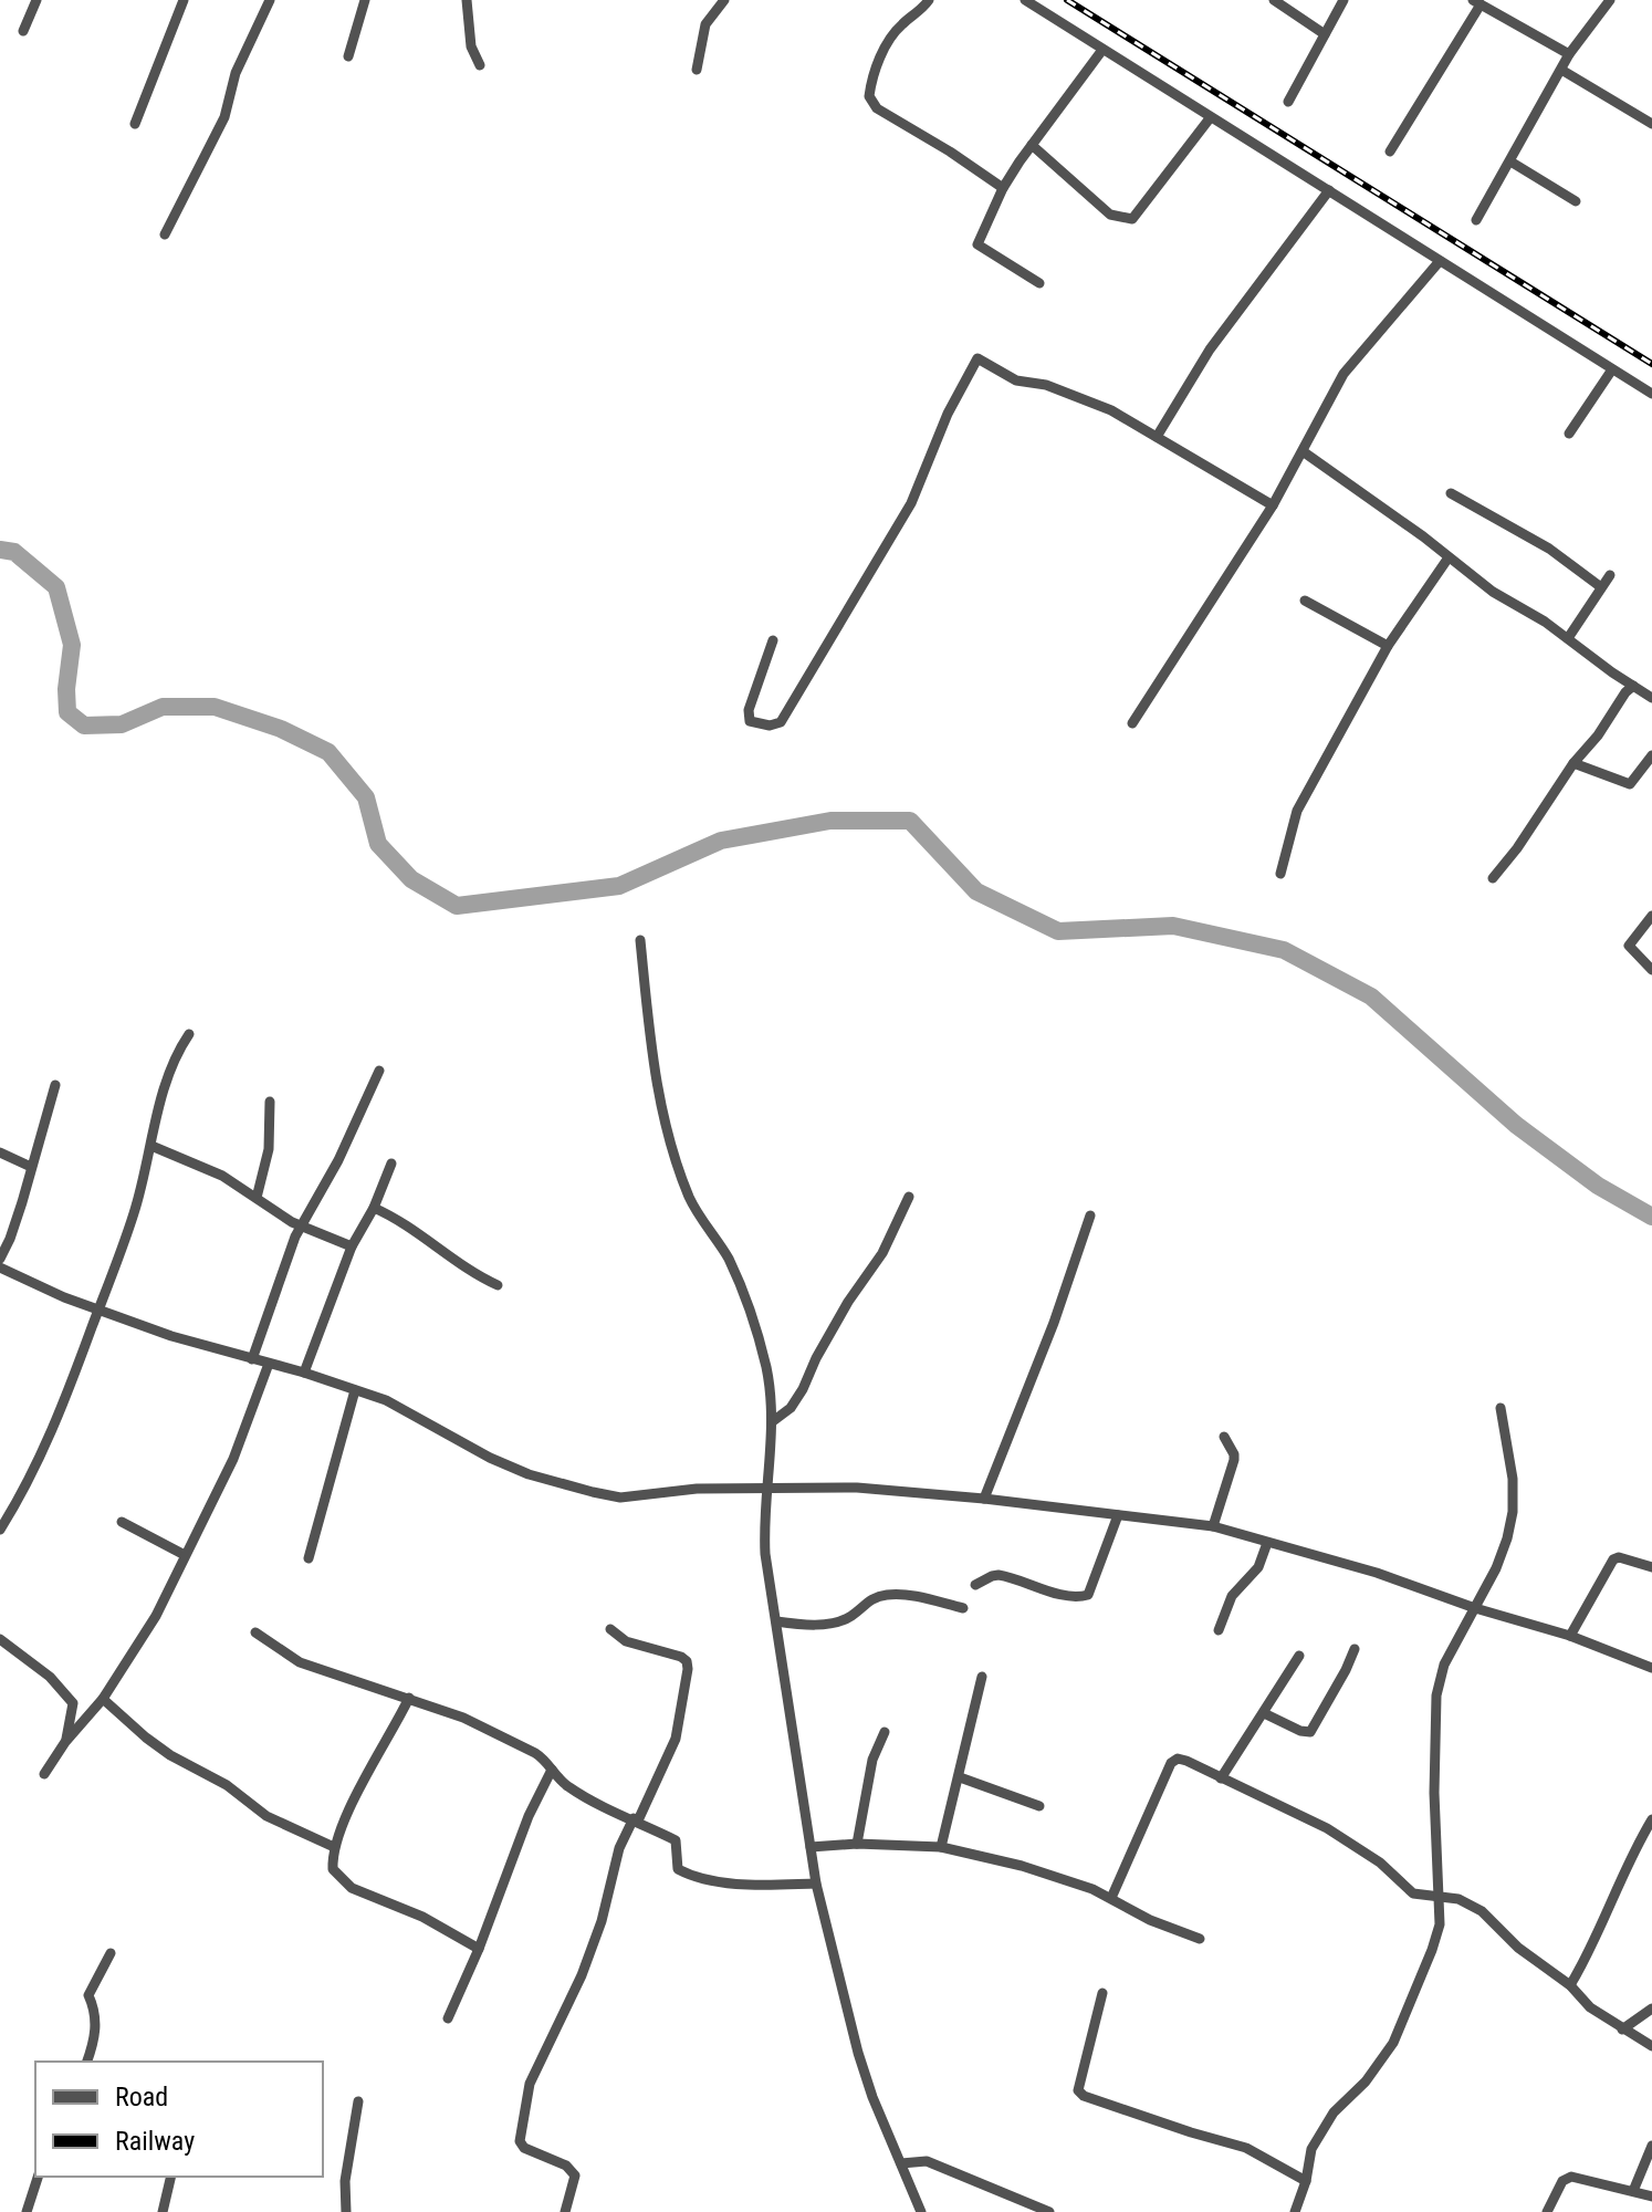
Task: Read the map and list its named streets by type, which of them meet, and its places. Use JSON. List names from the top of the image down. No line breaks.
{"legend":["Road","Railway"]}
